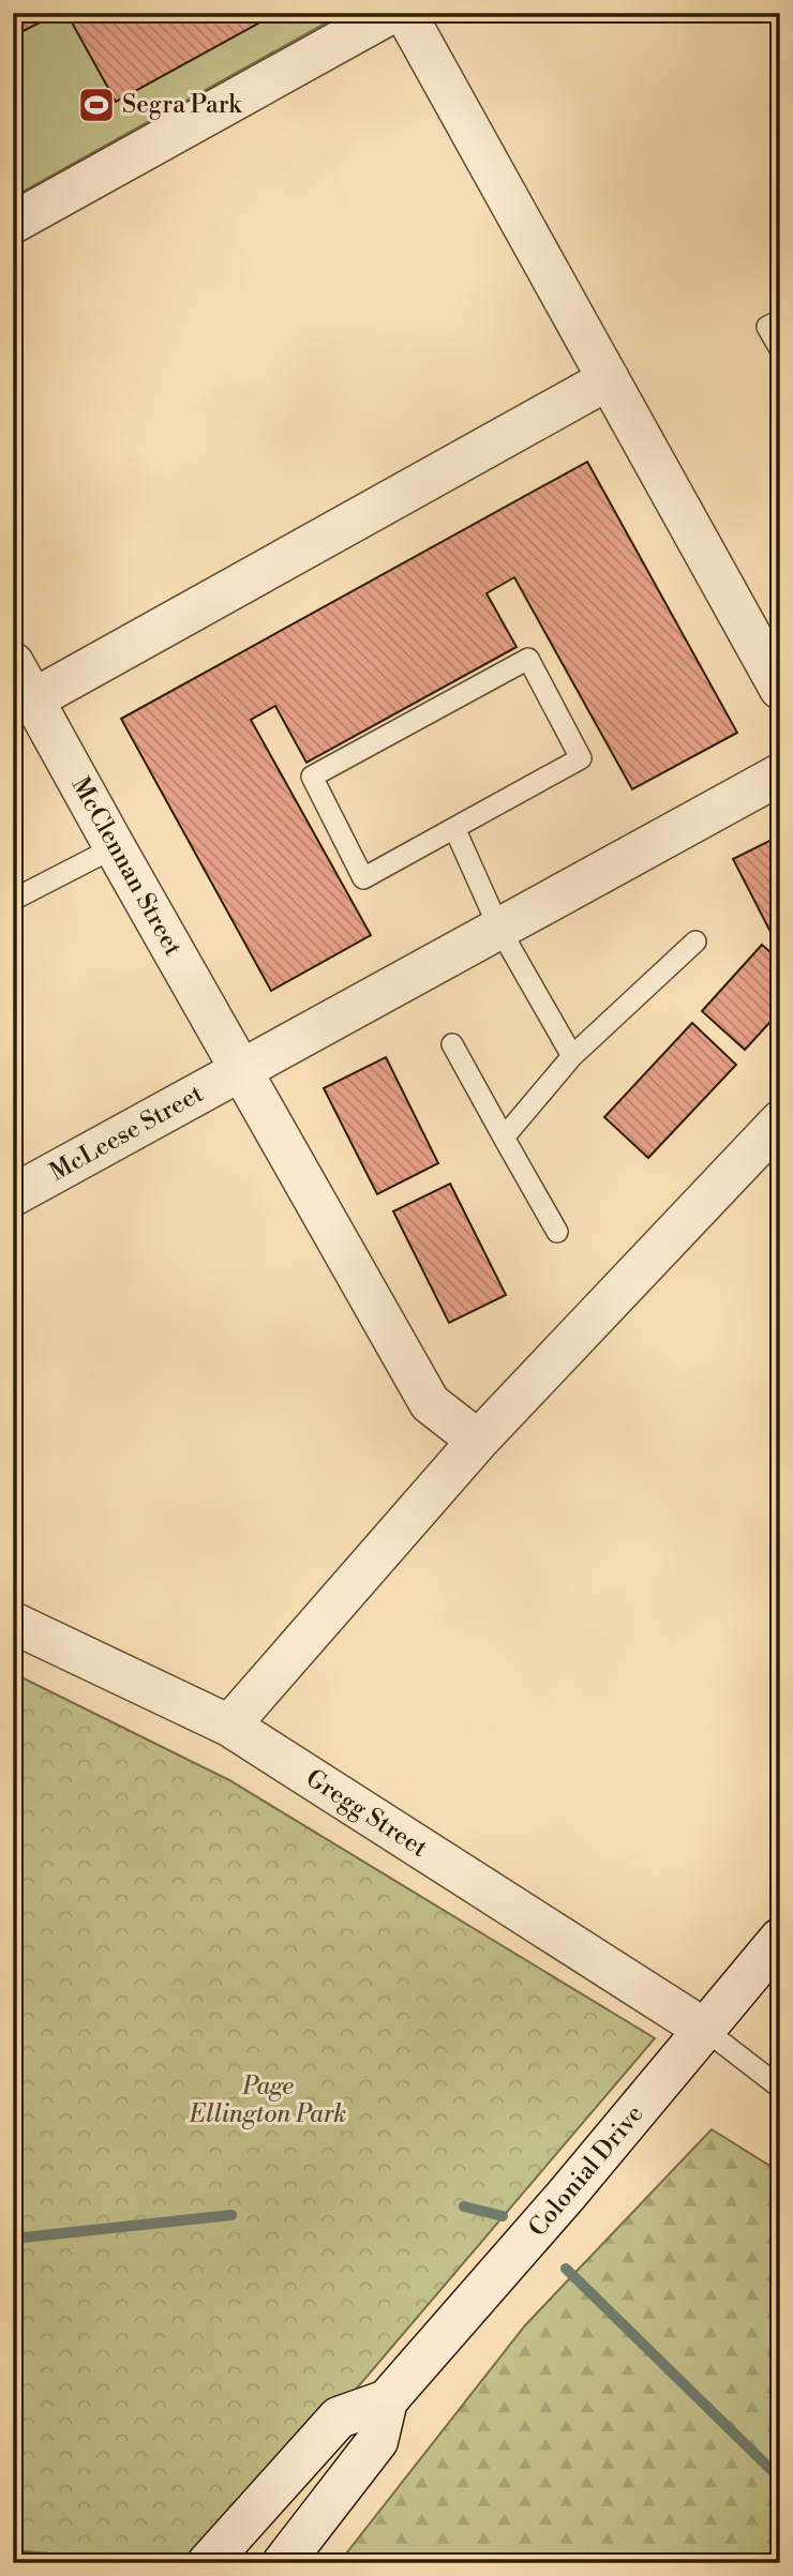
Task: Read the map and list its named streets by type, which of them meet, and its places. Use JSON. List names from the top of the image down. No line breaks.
{"streets":{"street":["McClennan Street","McLeese Street","Gregg Street","Colonial Drive"]},"crossings":[["McClennan Street","McLeese Street"],["Gregg Street","Colonial Drive"]],"parks":["Page Ellington Park"],"places":{"sports":["Segra Park"]}}
